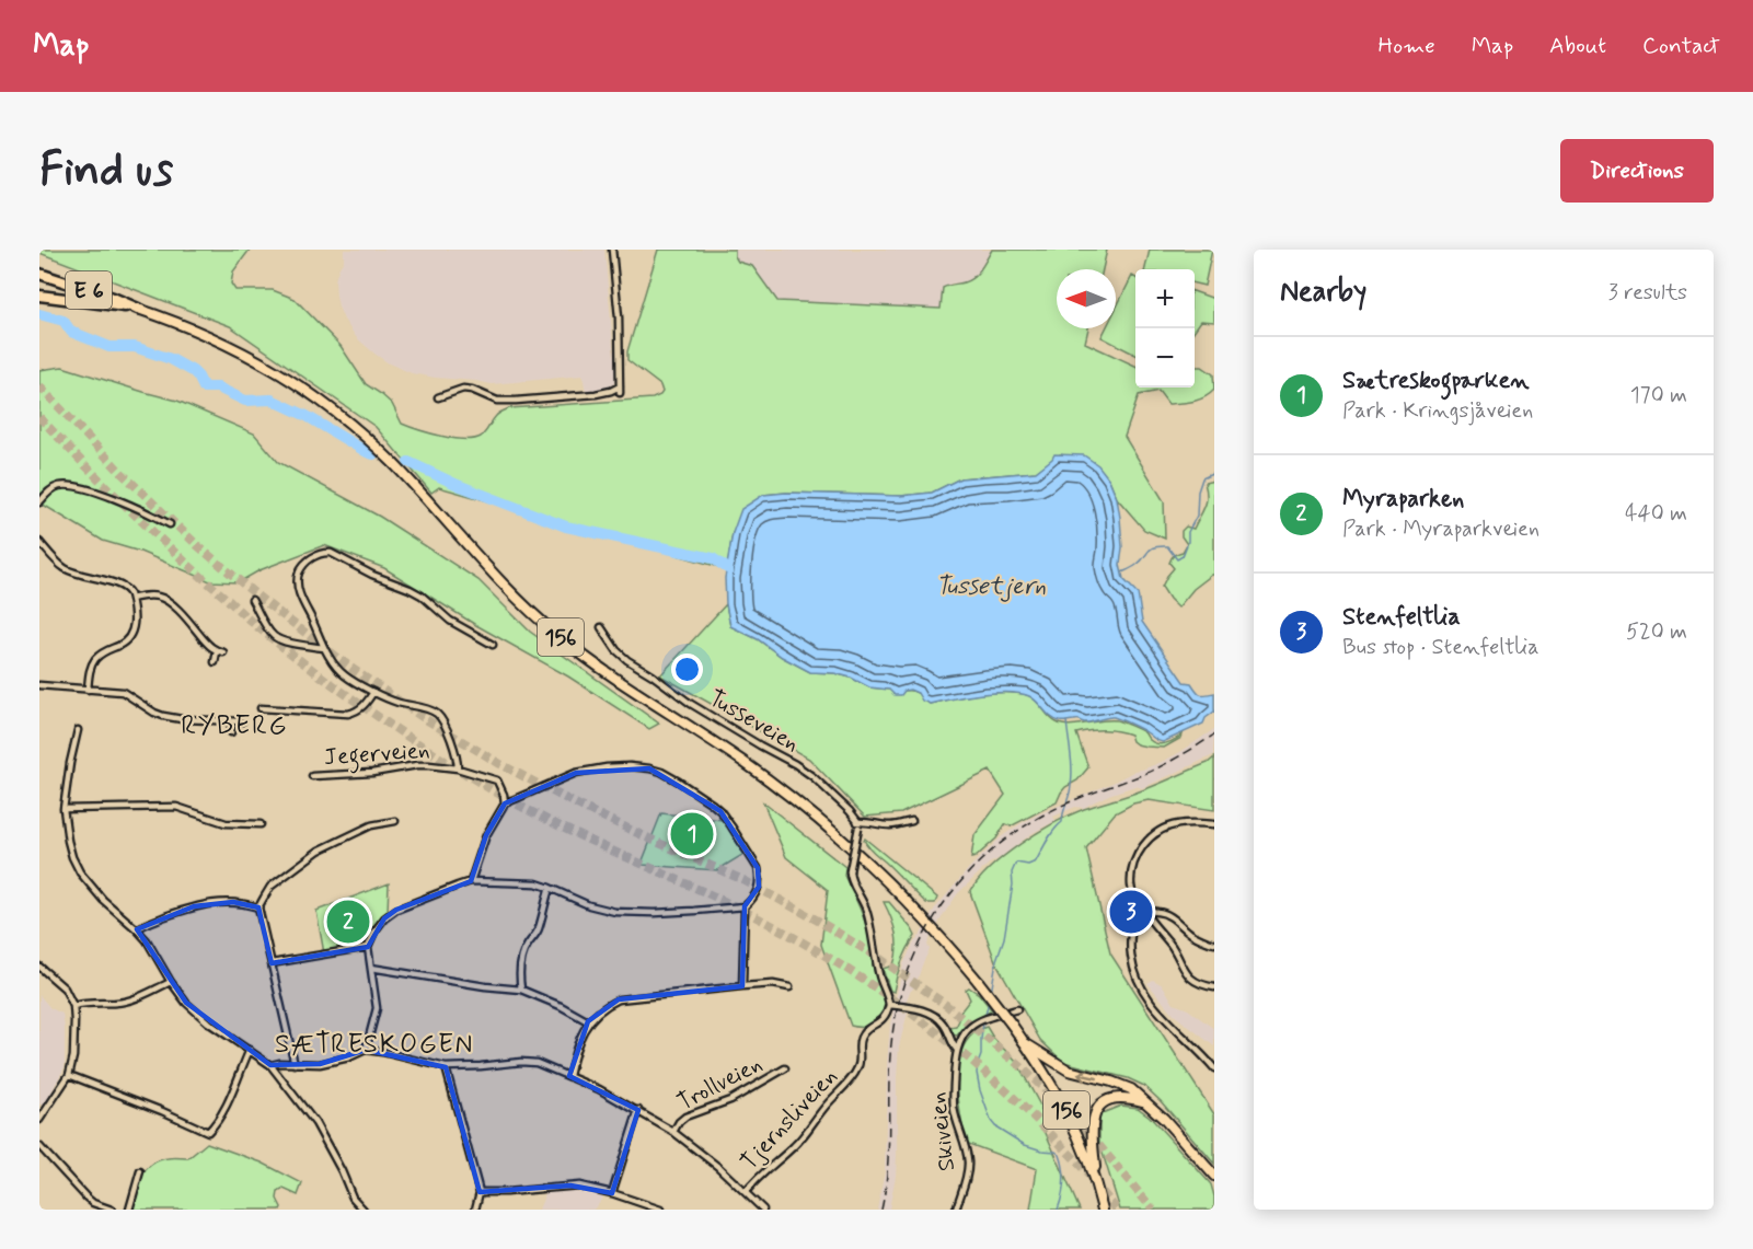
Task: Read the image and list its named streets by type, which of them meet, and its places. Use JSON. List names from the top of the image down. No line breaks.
{"streets":{"highway":["E 6"],"main road":["156"],"street":["Tusseveien","Jegerveien","Trollveien","Tjernsliveien","Skiveien"]},"crossings":[["E 6","156"]],"districts":["RYBERG","SÆTRESKOGEN"],"water":["Tussetjern"],"north":"left","page":{"header":"Map","nav":["Home","Map","About","Contact"],"buttons":"Directions","title":"Find us","heading":["Nearby","3 results"],"map_buttons":["+","−"],"list":[{"mark":"1","name":"Sætreskogparken","note":"Park · Kringsjåveien","value":"170 m"},{"mark":"2","name":"Myraparken","note":"Park · Myraparkveien","value":"440 m"},{"mark":"3","name":"Stenfeltlia","note":"Bus stop · Stenfeltlia","value":"520 m"}],"pins":["1","3","2"]}}
